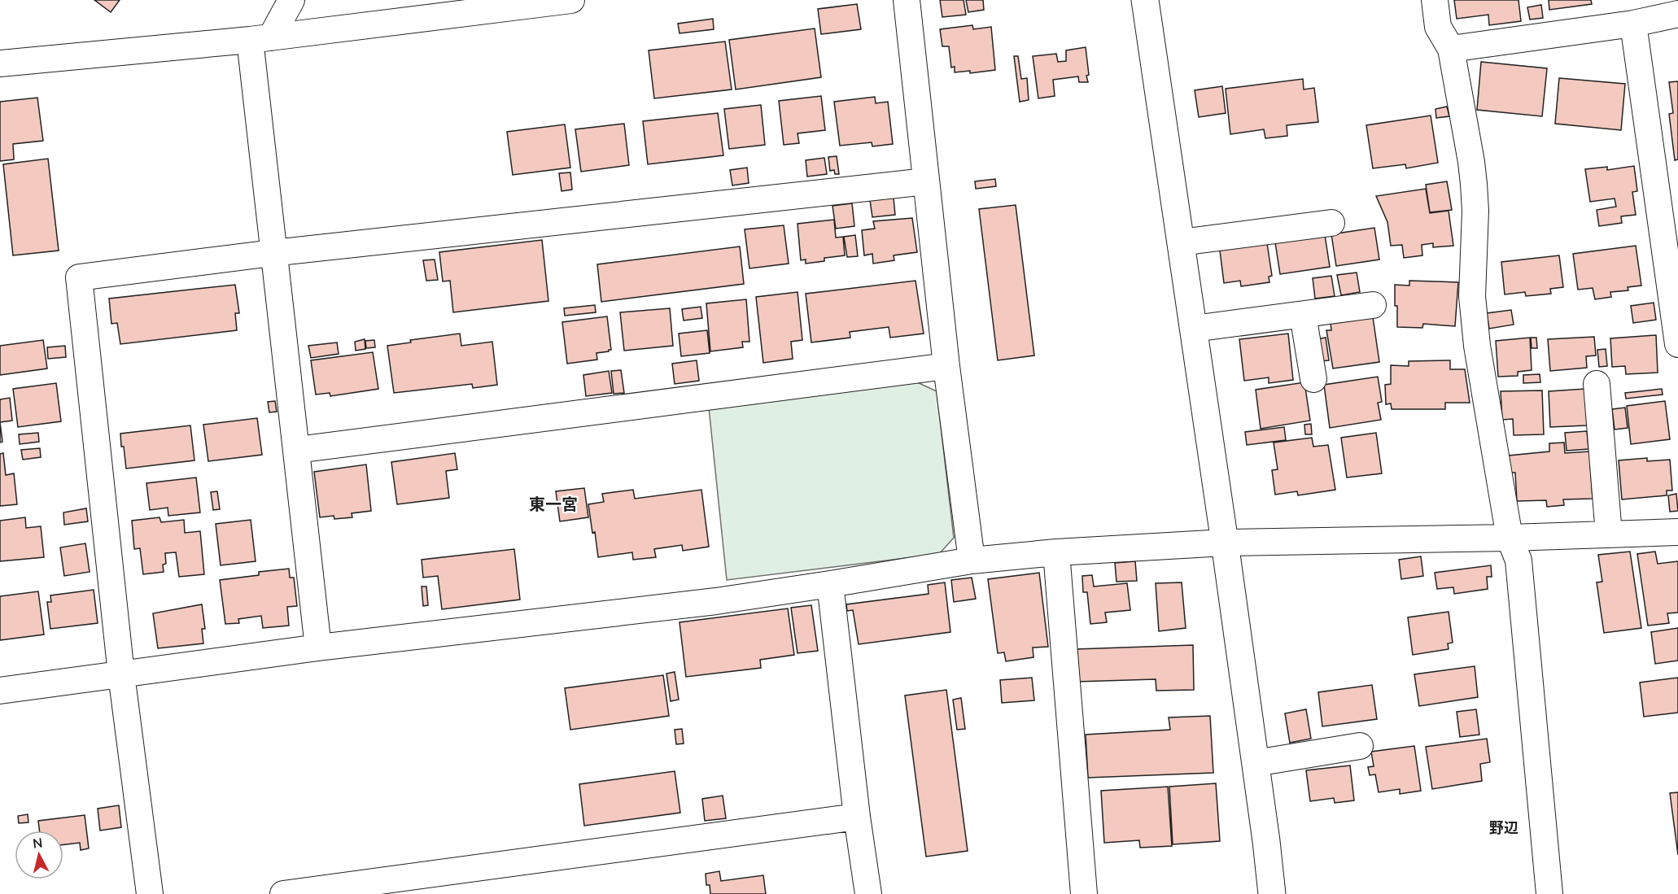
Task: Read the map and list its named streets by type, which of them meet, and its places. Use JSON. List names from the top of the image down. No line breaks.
{"districts":["東一宮","野辺"],"north":"top"}
